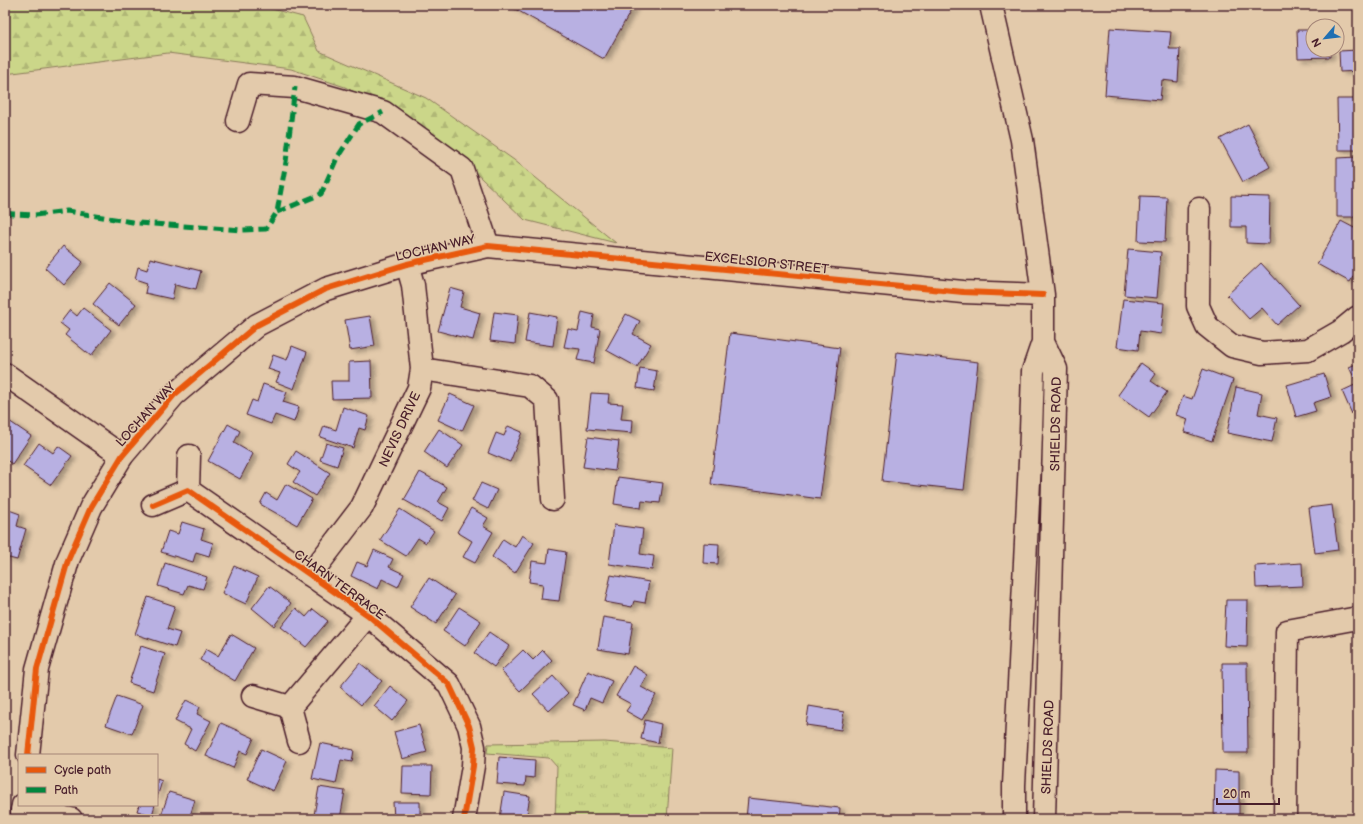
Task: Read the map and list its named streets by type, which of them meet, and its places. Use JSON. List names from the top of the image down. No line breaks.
{"streets":{"street":["LOCHAN WAY","EXCELSIOR STREET","SHIELDS ROAD","NEVIS DRIVE","CHARN TERRACE"]},"crossings":[["LOCHAN WAY","EXCELSIOR STREET"],["LOCHAN WAY","NEVIS DRIVE"],["NEVIS DRIVE","CHARN TERRACE"]],"legend":["Cycle path","Path"],"scale_bar":"20 m","north":"bottom left"}
